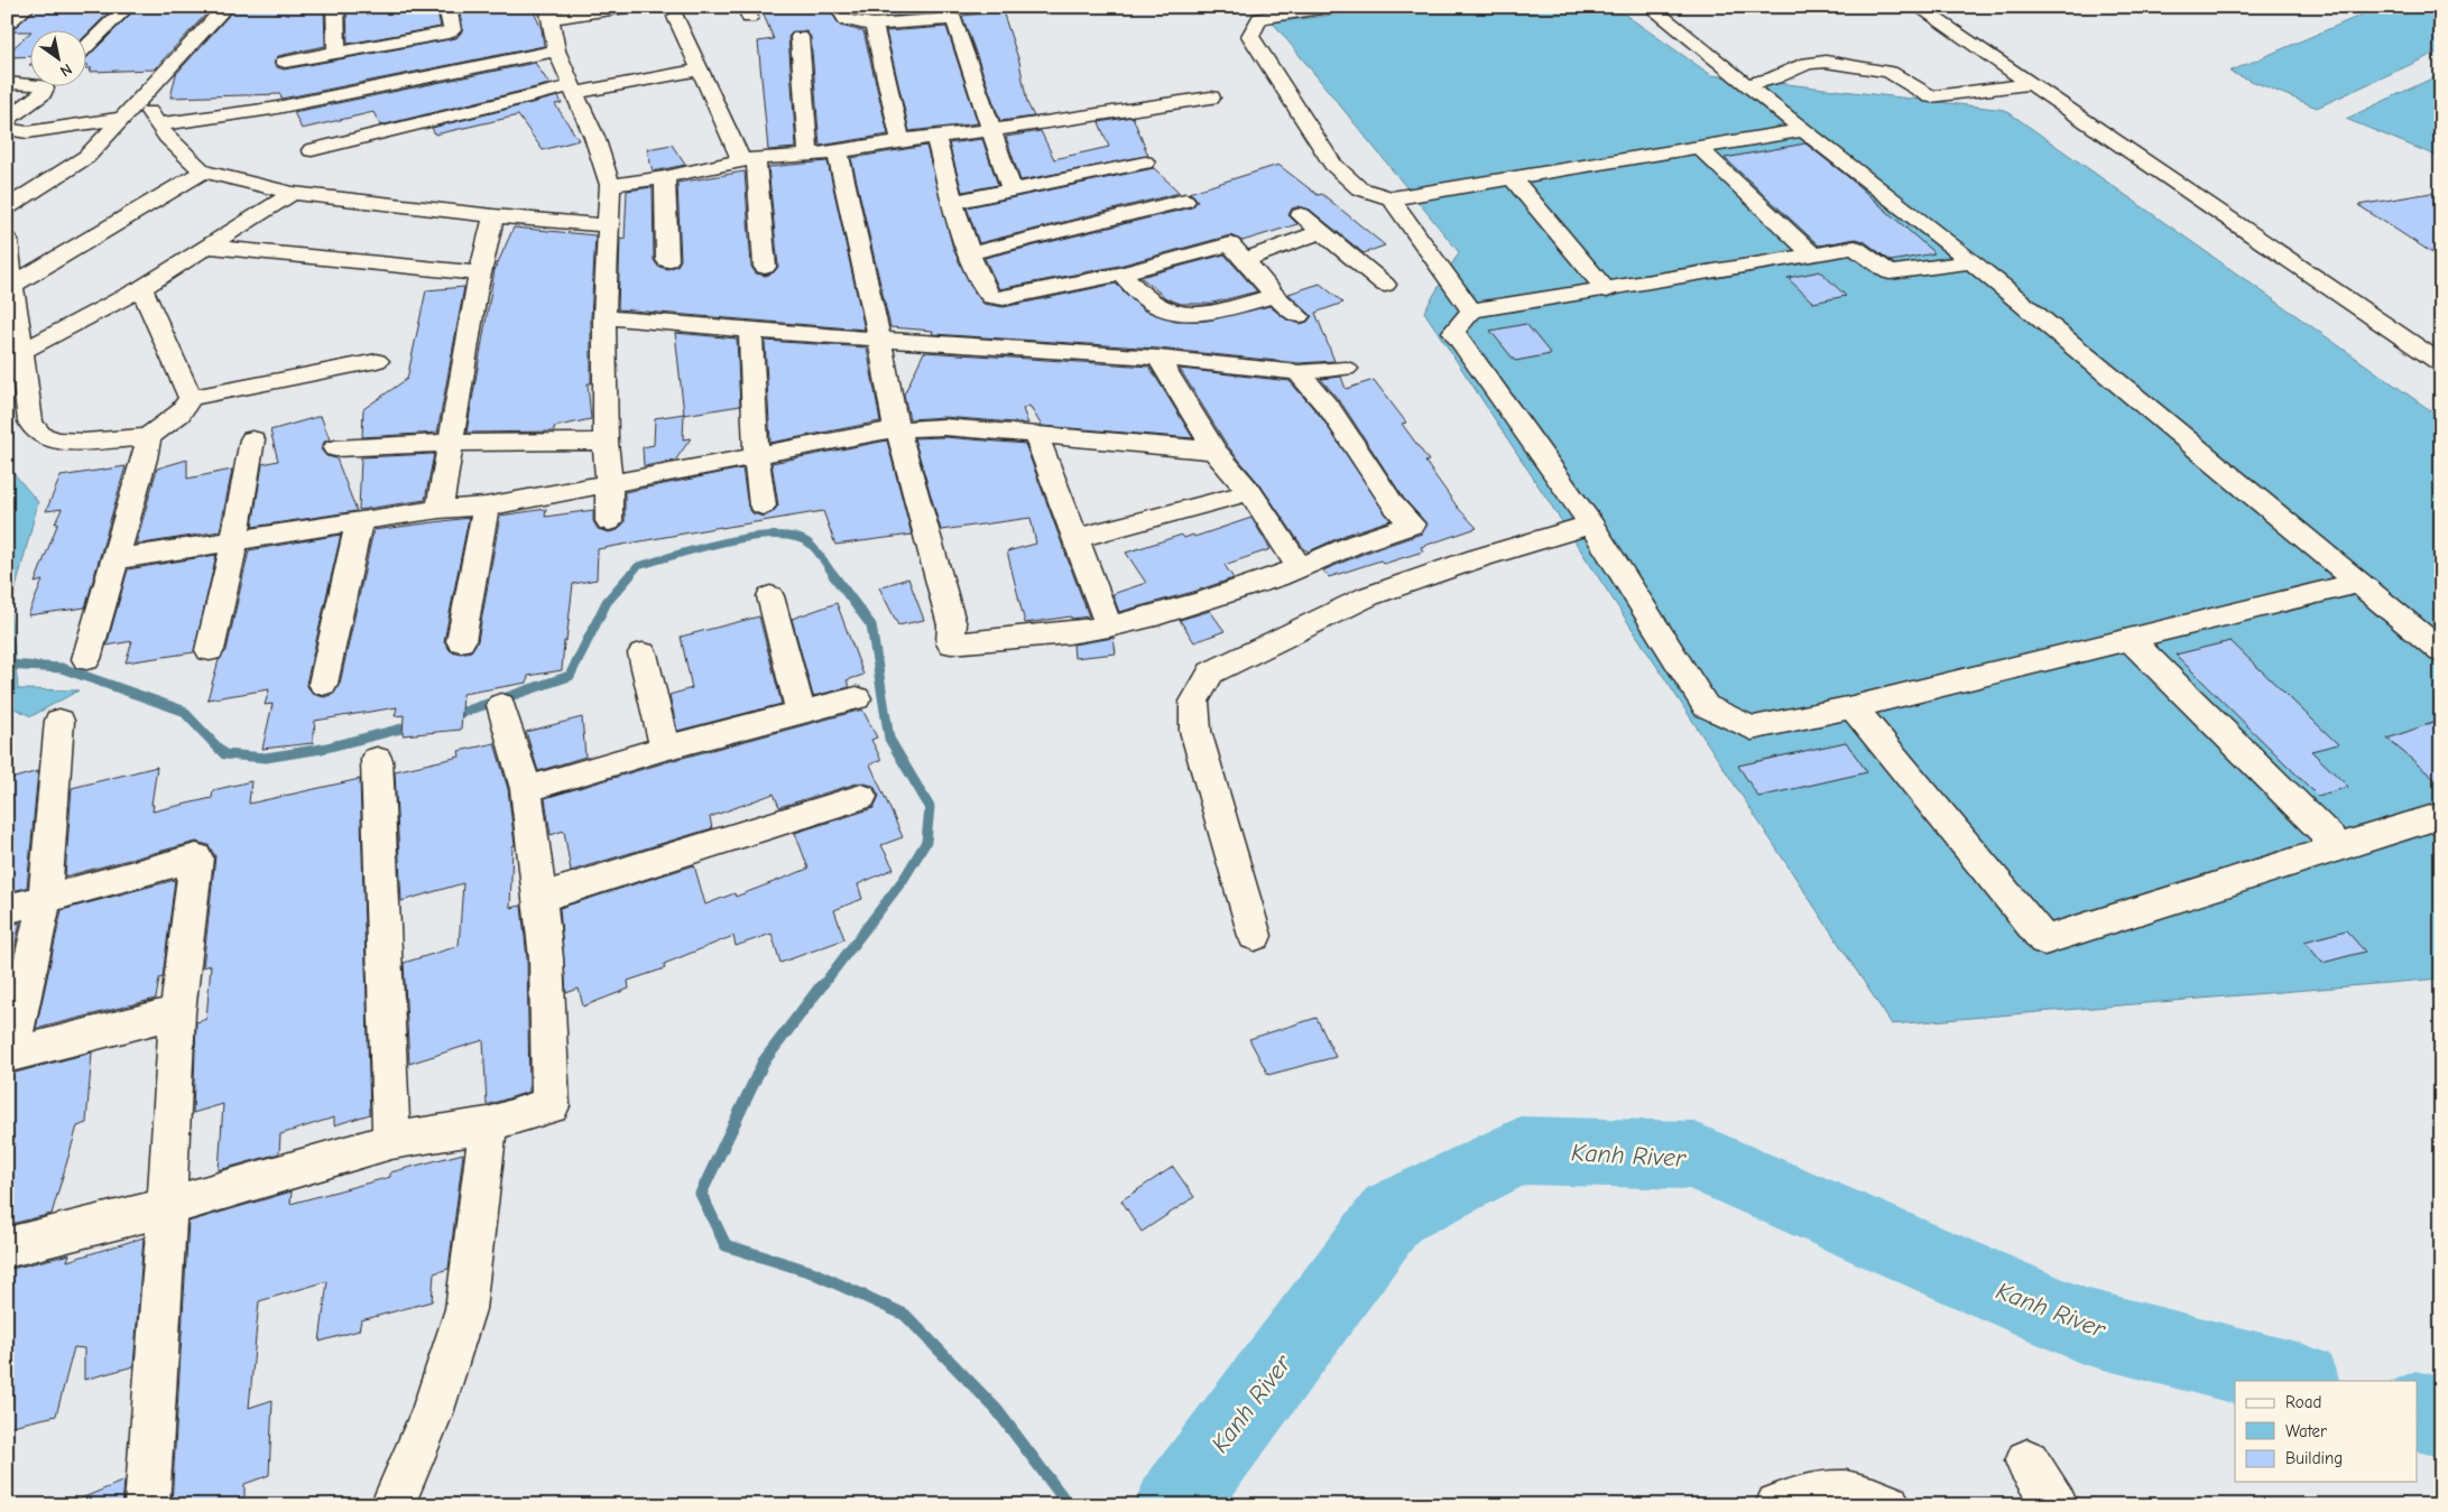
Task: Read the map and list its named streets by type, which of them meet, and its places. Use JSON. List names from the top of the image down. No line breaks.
{"water":["Kanh River"],"legend":["Road","Water","Building"],"north":"bottom right"}
